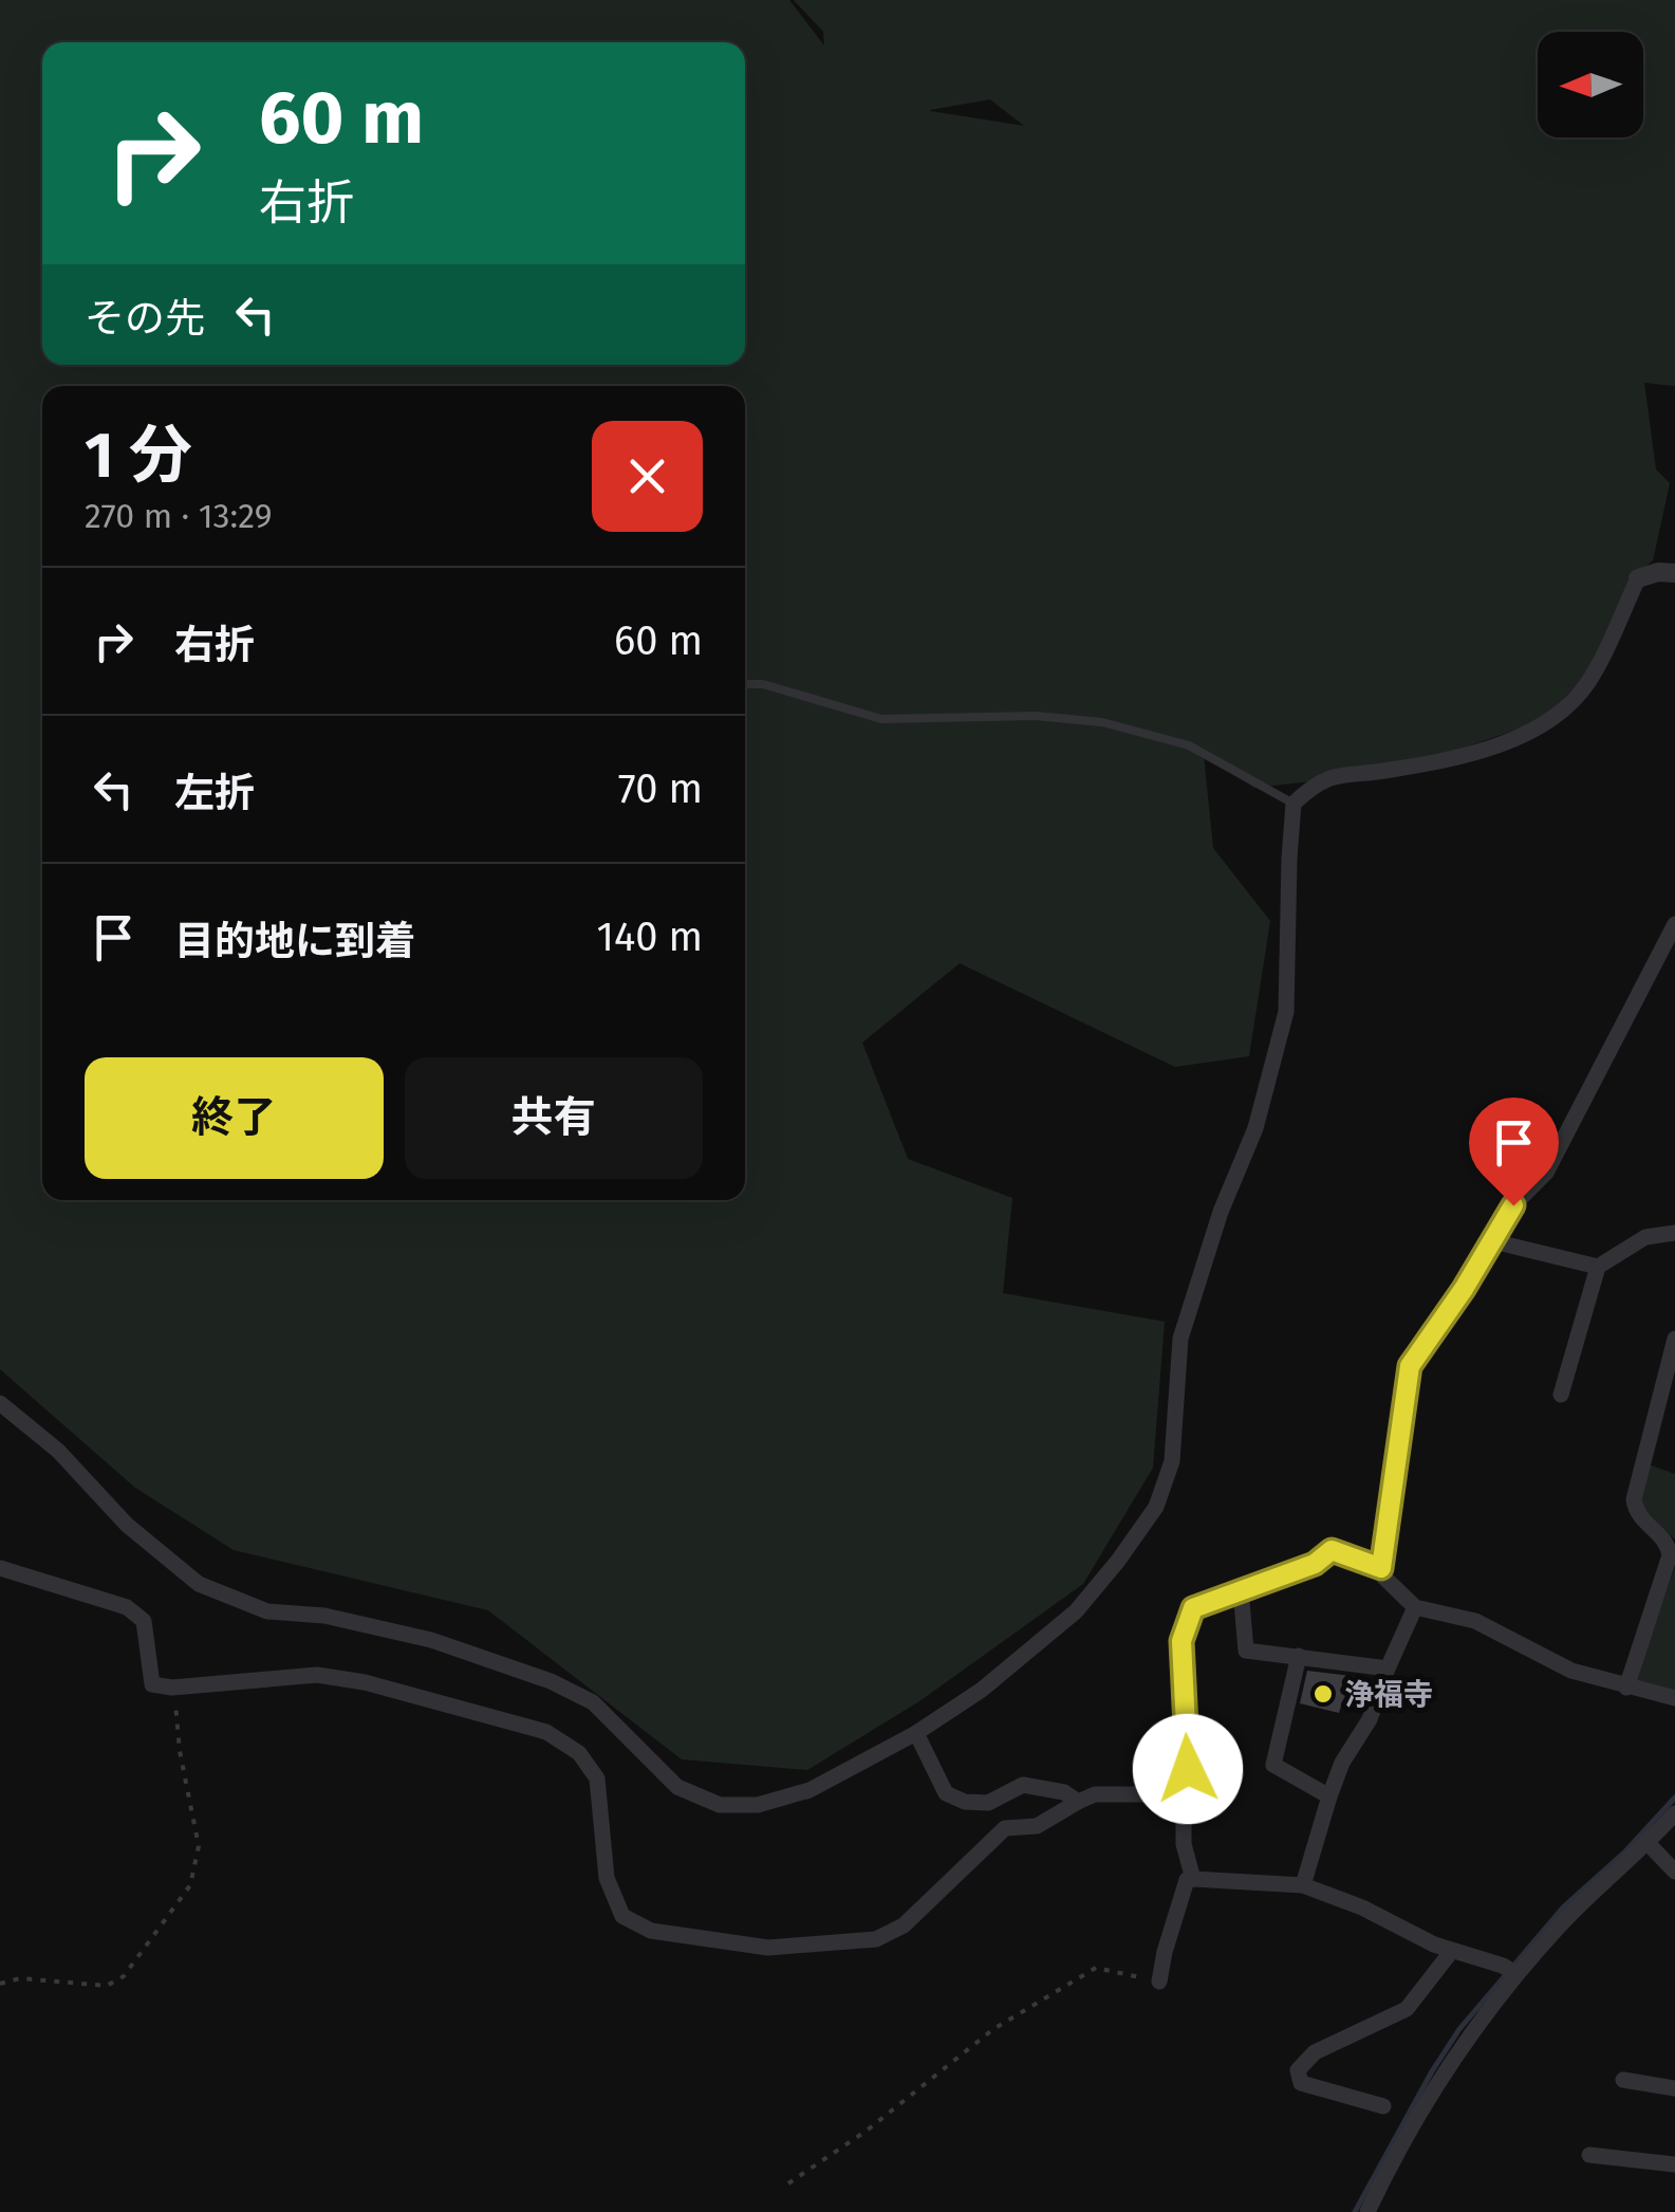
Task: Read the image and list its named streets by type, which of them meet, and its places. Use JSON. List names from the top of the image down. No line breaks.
{"places":["浄福寺"],"north":"left","page":{"turn":["60 m","右折"],"then":"その先","heading":["1 分","270 m · 13:29"],"list":[{"name":"右折","value":"60 m"},{"name":"左折","value":"70 m"},{"name":"目的地に到着","value":"140 m"}],"buttons":["終了","共有"]}}
